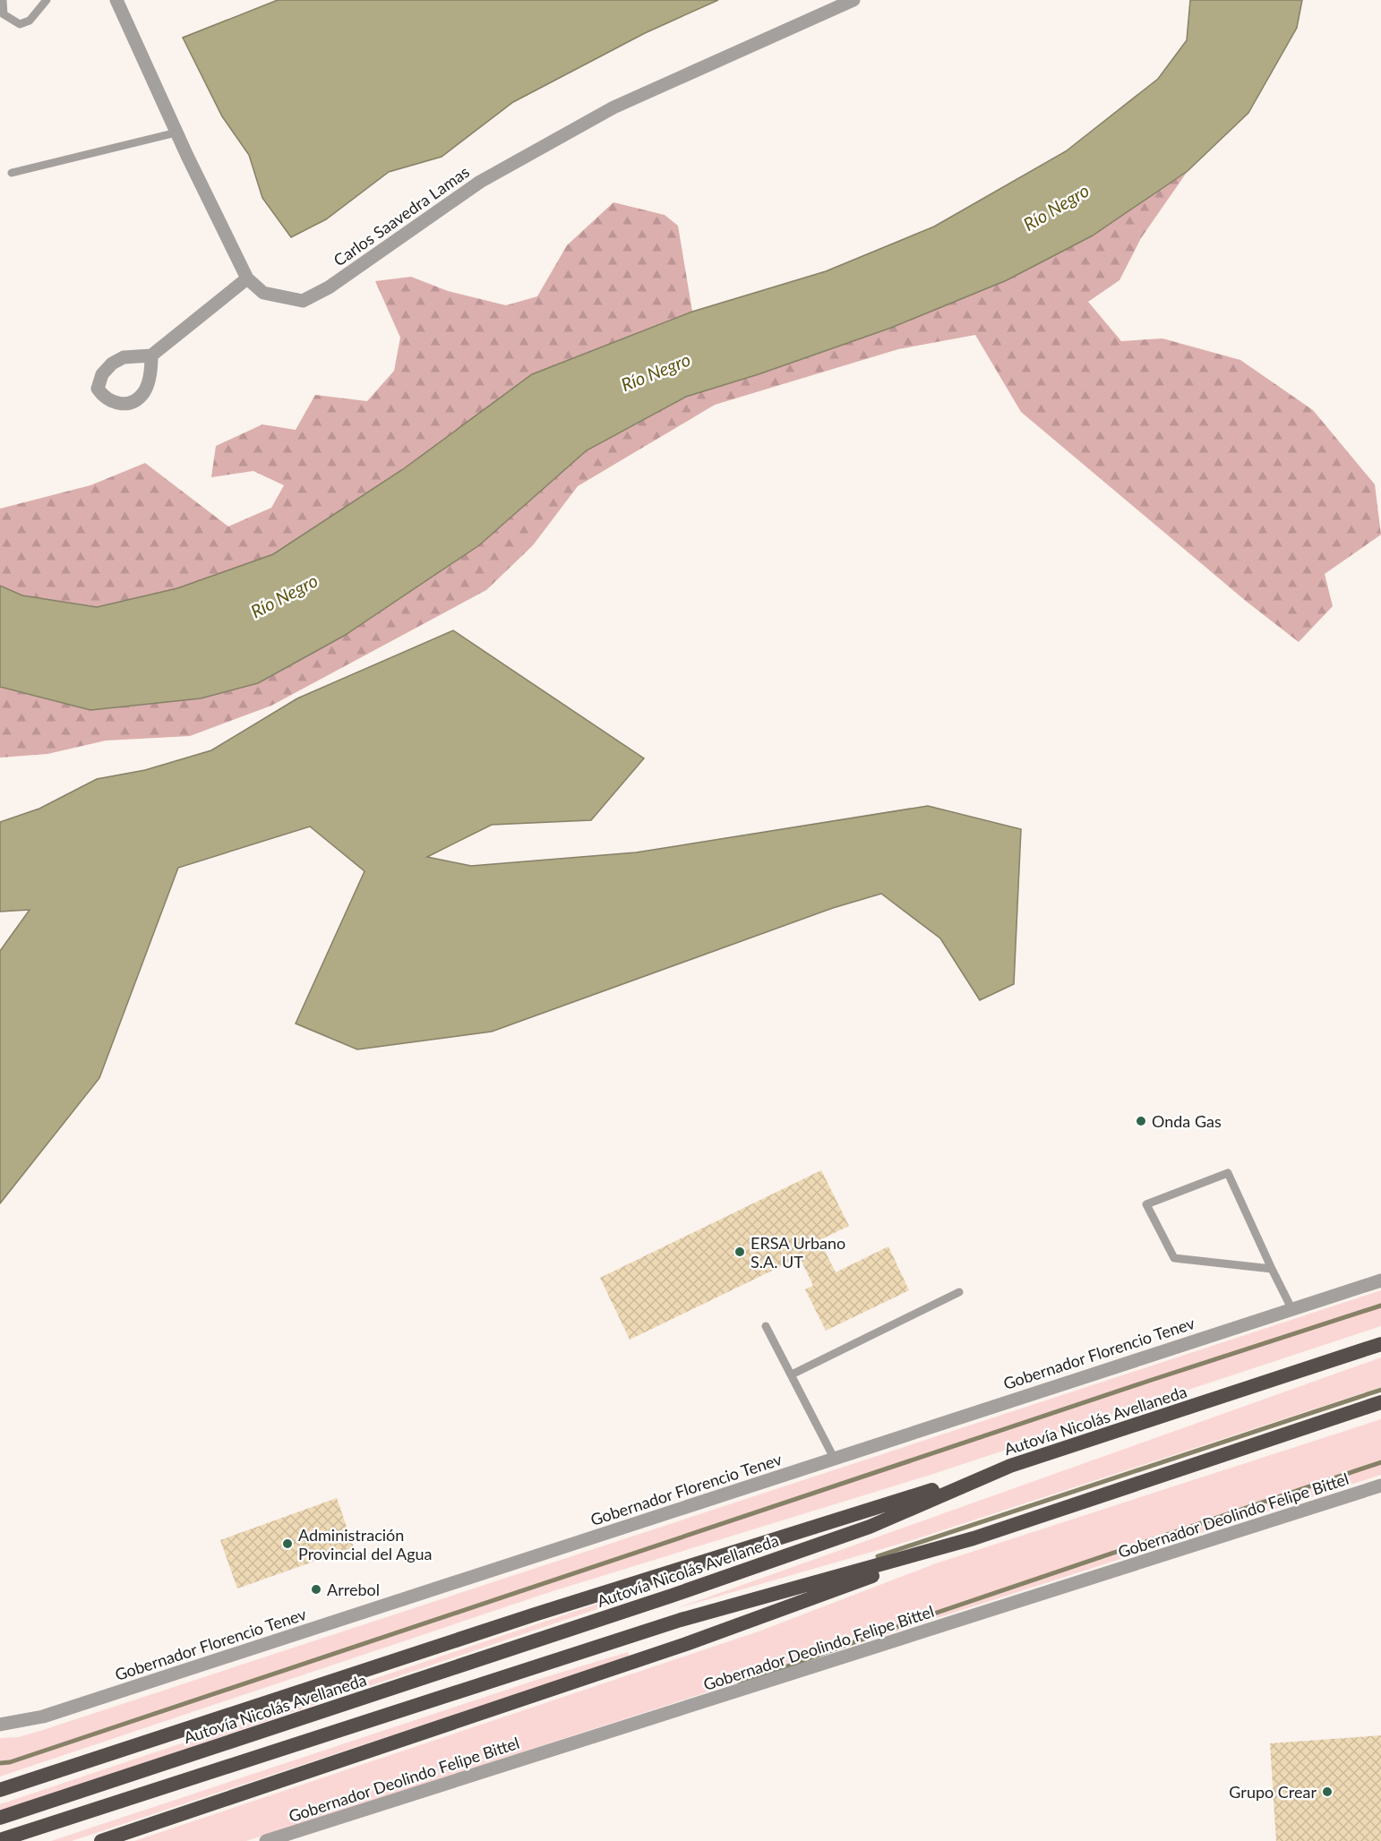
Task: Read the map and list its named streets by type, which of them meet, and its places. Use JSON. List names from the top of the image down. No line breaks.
{"streets":{"highway":["Autovía Nicolás Avellaneda"],"street":["Carlos Saavedra Lamas","Gobernador Florencio Tenev","Gobernador Deolindo Felipe Bittel"]},"water":["Río Negro"],"places":["Onda Gas","ERSA Urbano S.A. UT","Administración Provincial del Agua","Arrebol","Grupo Crear"]}
